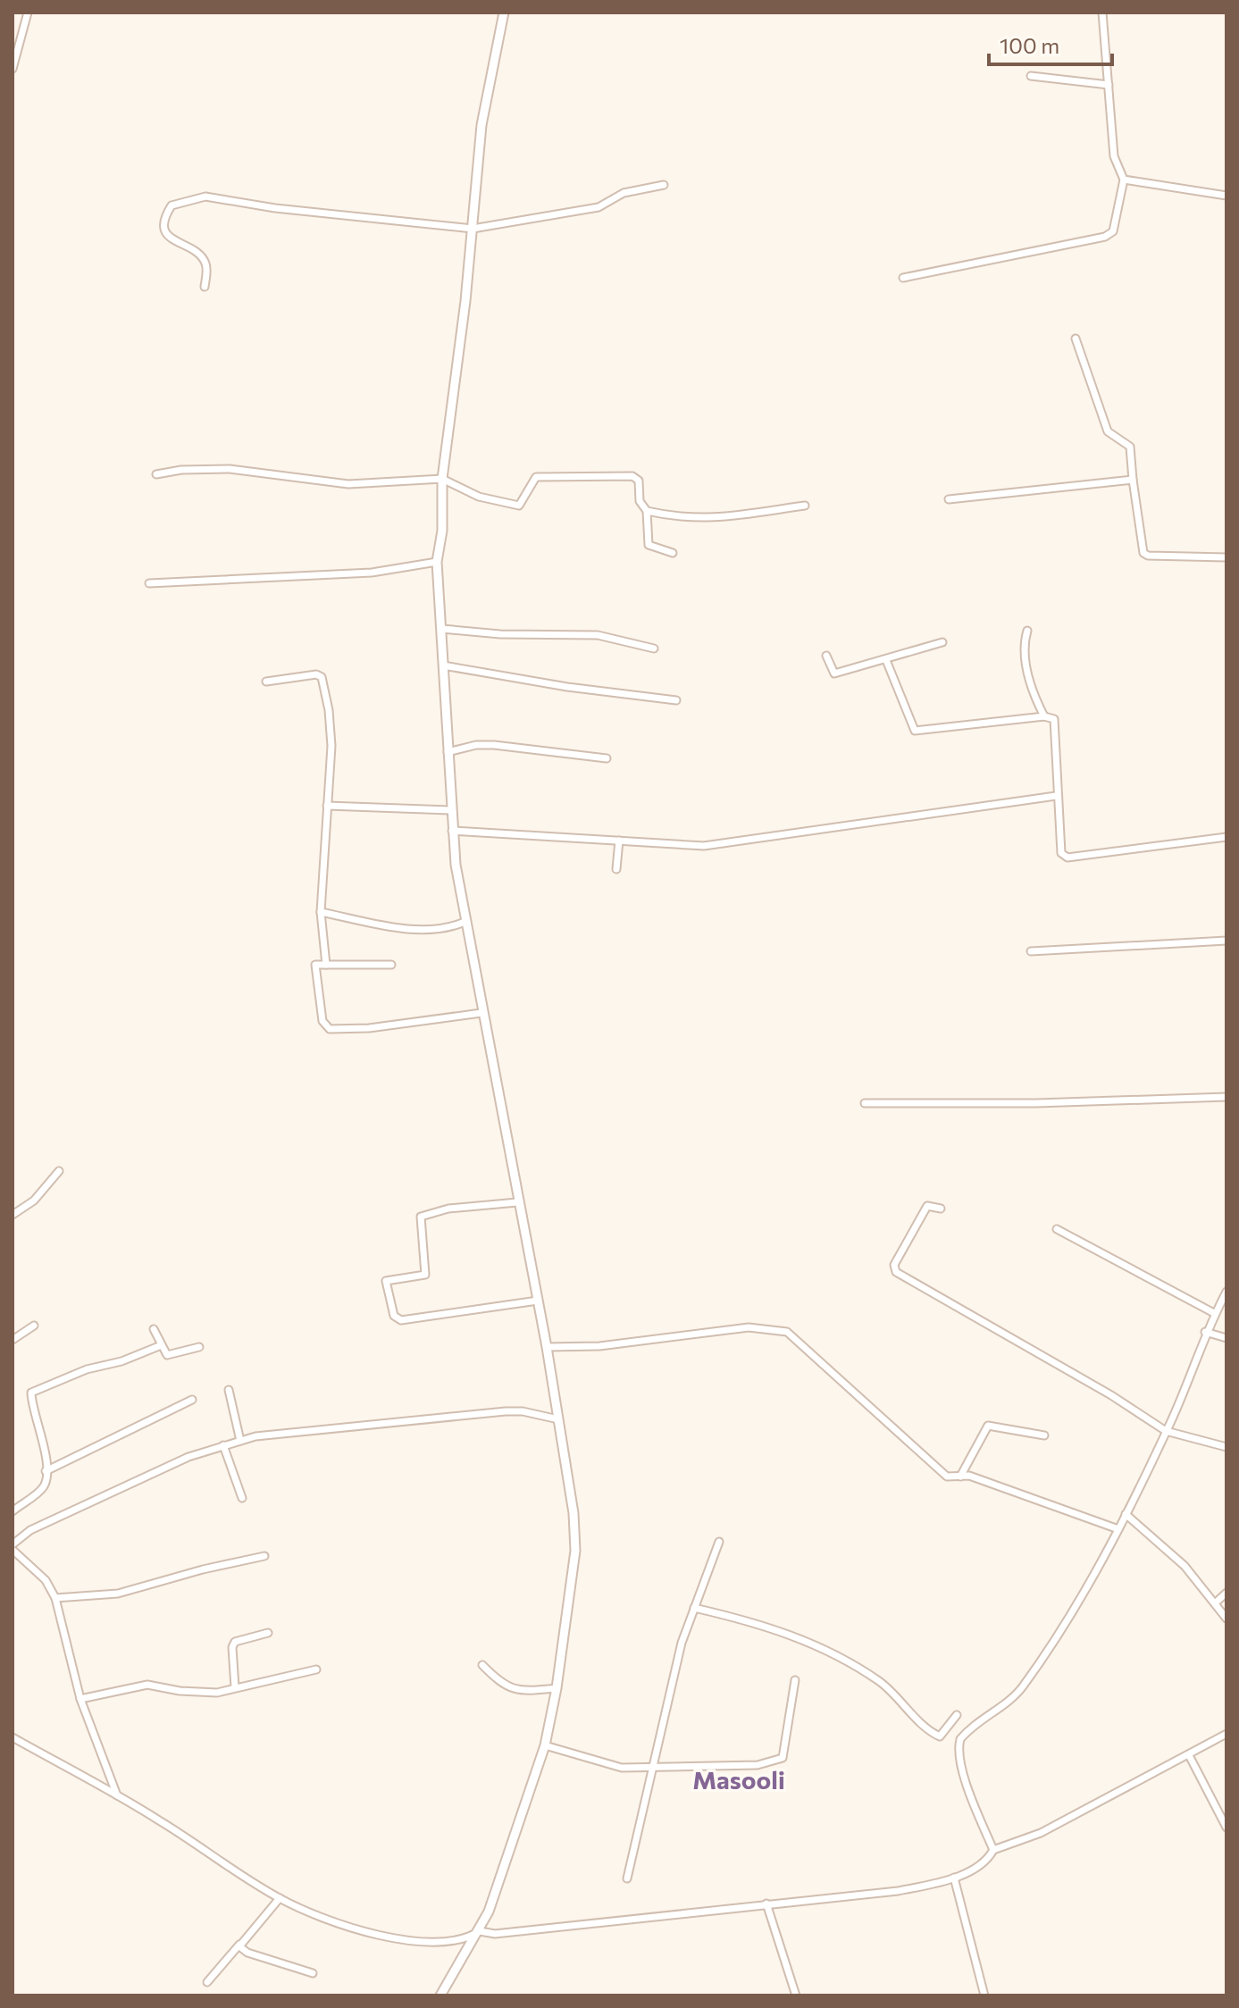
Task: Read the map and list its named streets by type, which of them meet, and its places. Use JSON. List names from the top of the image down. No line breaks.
{"districts":["Masooli"],"scale_bar":"100 m"}
